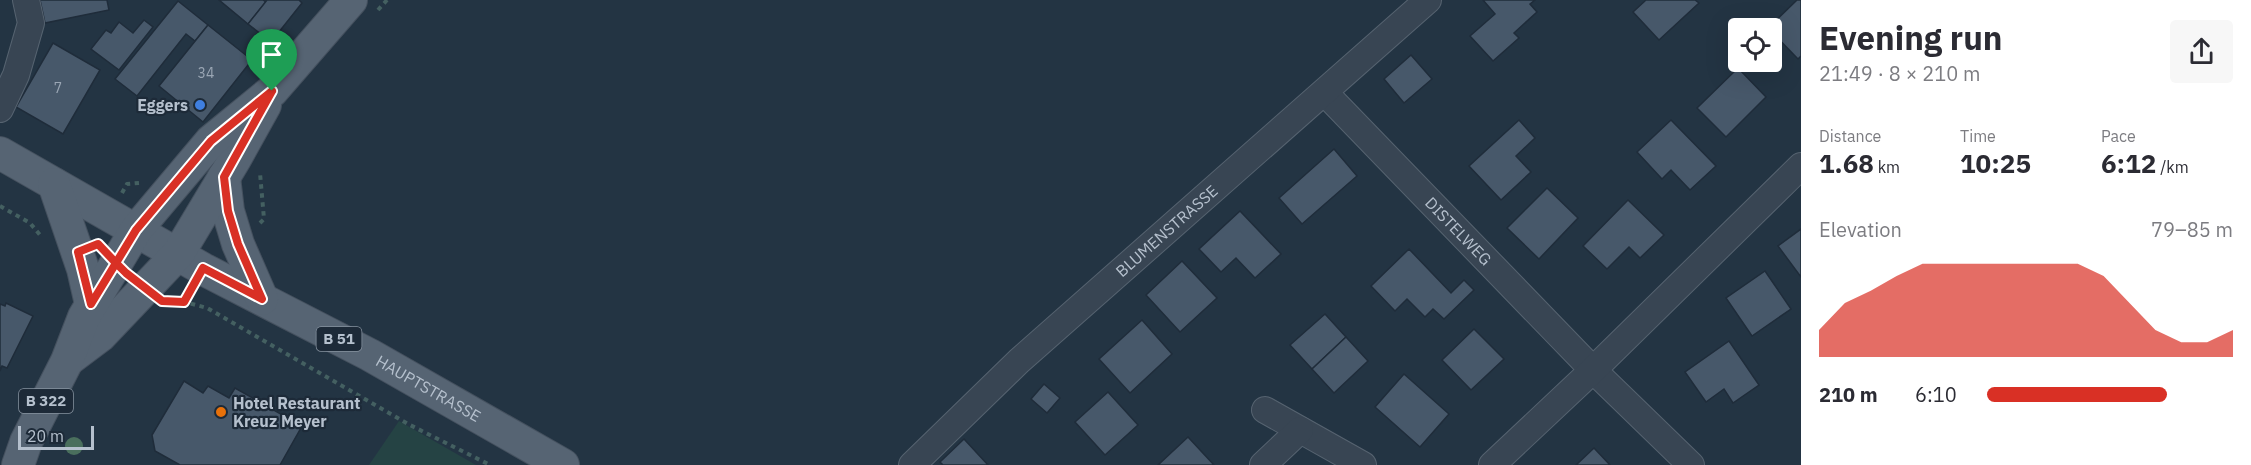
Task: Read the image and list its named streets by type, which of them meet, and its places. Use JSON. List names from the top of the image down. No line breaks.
{"streets":{"main road":["B 51","HAUPTSTRASSE","B 322"],"street":["BLUMENSTRASSE","DISTELWEG"]},"crossings":[["BLUMENSTRASSE","DISTELWEG"],["B 51","HAUPTSTRASSE"],["B 51","B 322"]],"places":["Eggers","Hotel Restaurant Kreuz Meyer"],"house_numbers":["34","7"],"scale_bar":"20 m","page":{"heading":["Evening run","21:49 · 8 × 210 m"],"stats":[["Distance","1.68 km"],["Time","10:25"],["Pace","6:12 /km"]],"chart":["Elevation","79–85 m"],"list":[{"name":"210 m","note":"6:10"}],"scale":"20 m"}}
